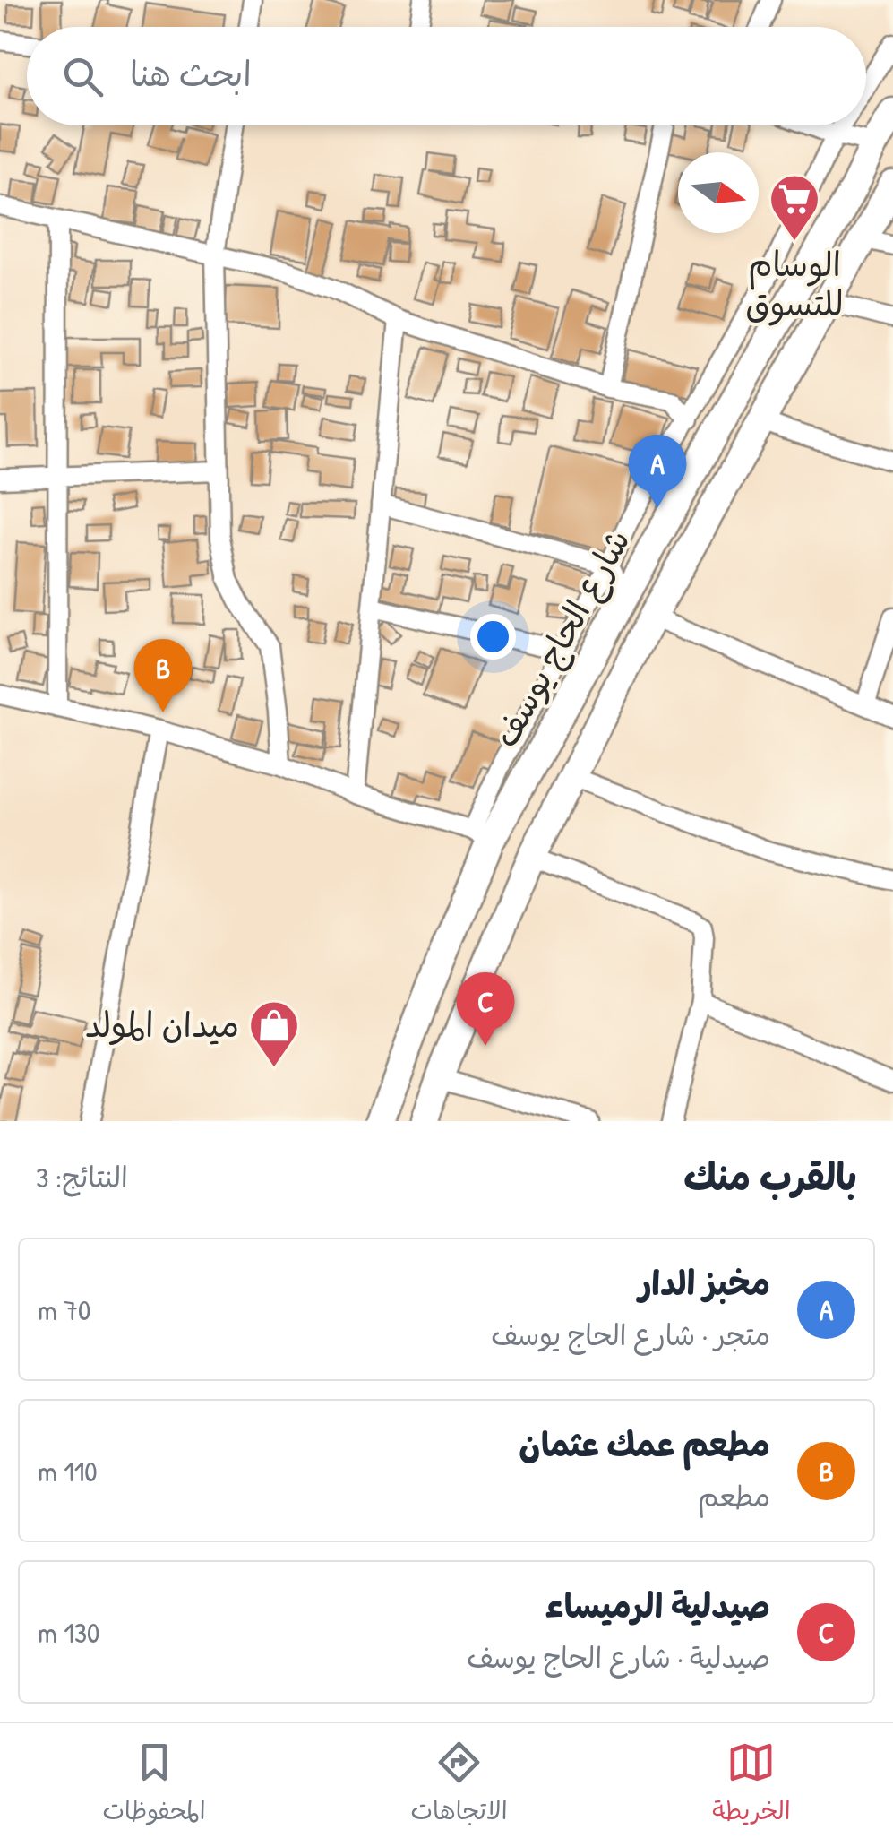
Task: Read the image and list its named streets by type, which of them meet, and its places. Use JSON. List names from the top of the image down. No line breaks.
{"streets":{"main road":["شارع الحاج يوسف"]},"places":{"supermarket":["الوسام للتسوق"],"shop":["ميدان المولد"]},"north":"right","page":{"search":"ابحث هنا","pins":["A","B","C"],"heading":["بالقرب منك","النتائج: 3"],"list":[{"mark":"A","name":"مخبز الدار","note":"متجر · شارع الحاج يوسف","value":"70 m"},{"mark":"B","name":"مطعم عمك عثمان","note":"مطعم","value":"110 m"},{"mark":"C","name":"صيدلية الرميساء","note":"صيدلية · شارع الحاج يوسف","value":"130 m"}],"nav":["الخريطة","الاتجاهات","المحفوظات"]}}
